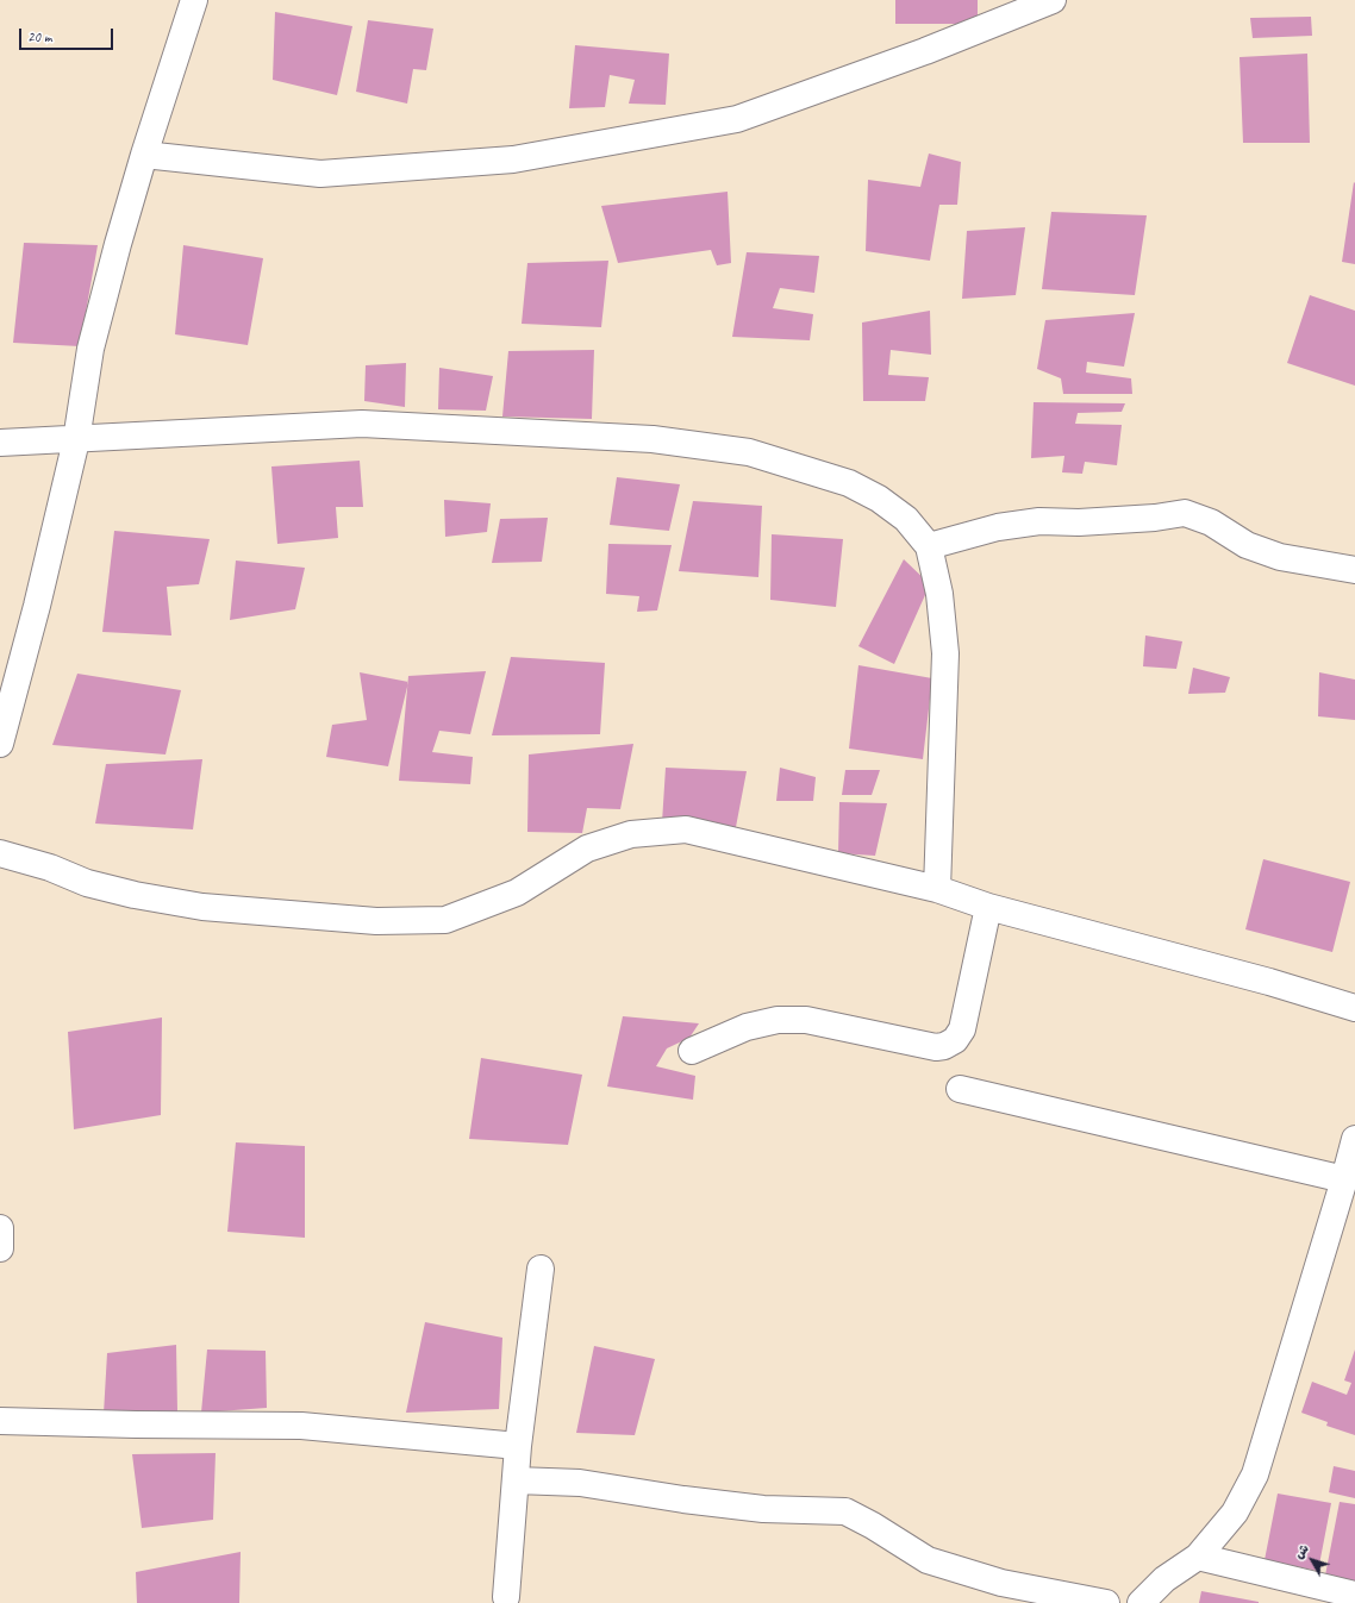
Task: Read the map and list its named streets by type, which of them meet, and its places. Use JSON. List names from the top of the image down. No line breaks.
{"scale_bar":"20 m","north":"top left"}
